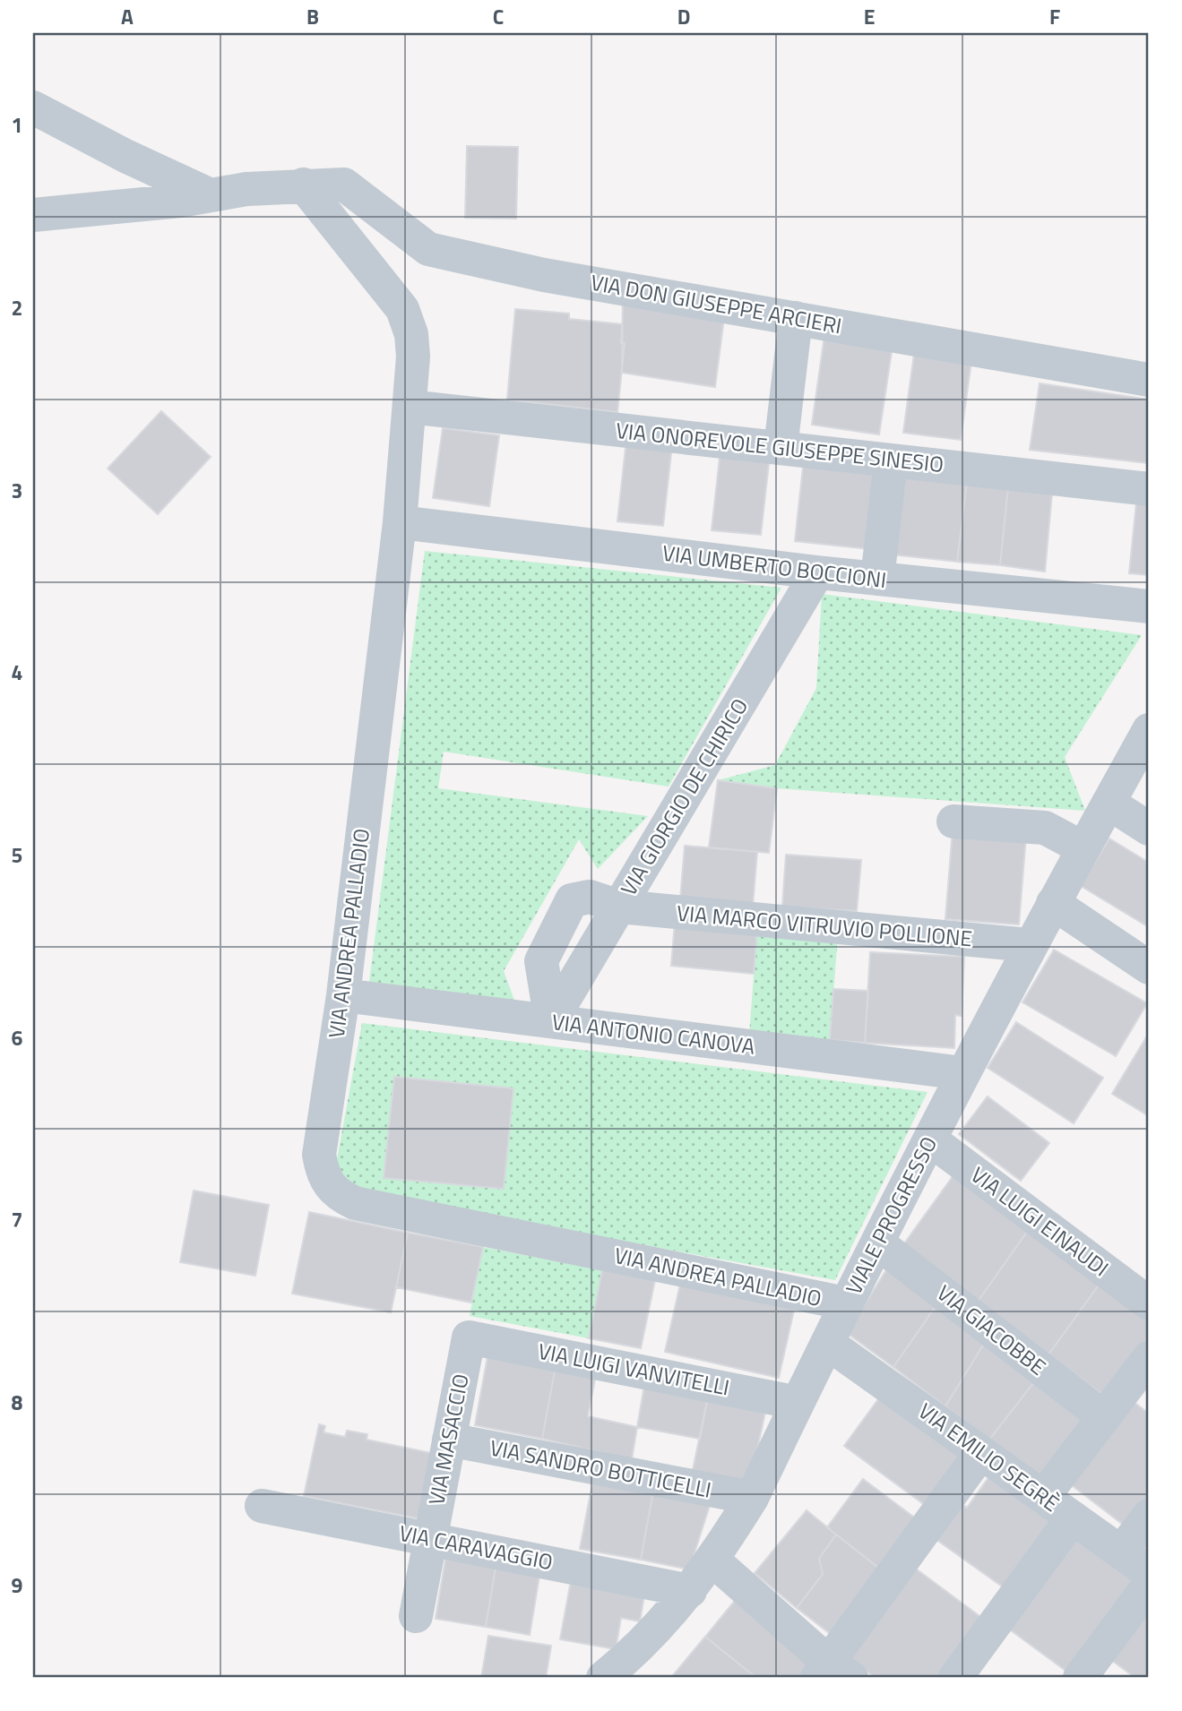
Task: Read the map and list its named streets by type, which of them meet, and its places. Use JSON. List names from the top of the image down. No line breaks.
{"streets":{"street":["VIA DON GIUSEPPE ARCIERI","VIA ONOREVOLE GIUSEPPE SINESIO","VIA UMBERTO BOCCIONI","VIA GIORGIO DE CHIRICO","VIA MARCO VITRUVIO POLLIONE","VIA ANDREA PALLADIO","VIA ANTONIO CANOVA","VIALE PROGRESSO","VIA LUIGI EINAUDI","VIA GIACOBBE","VIA LUIGI VANVITELLI","VIA MASACCIO","VIA EMILIO SEGRÈ","VIA SANDRO BOTTICELLI","VIA CARAVAGGIO"]},"crossings":[["VIA DON GIUSEPPE ARCIERI","VIA ANDREA PALLADIO"],["VIA ONOREVOLE GIUSEPPE SINESIO","VIA ANDREA PALLADIO"],["VIA UMBERTO BOCCIONI","VIA GIORGIO DE CHIRICO"],["VIA UMBERTO BOCCIONI","VIA ANDREA PALLADIO"],["VIA GIORGIO DE CHIRICO","VIA MARCO VITRUVIO POLLIONE"],["VIA GIORGIO DE CHIRICO","VIA ANTONIO CANOVA"],["VIA MARCO VITRUVIO POLLIONE","VIALE PROGRESSO"],["VIA ANDREA PALLADIO","VIA ANTONIO CANOVA"],["VIA ANDREA PALLADIO","VIALE PROGRESSO"],["VIA ANTONIO CANOVA","VIALE PROGRESSO"],["VIALE PROGRESSO","VIA LUIGI EINAUDI"],["VIALE PROGRESSO","VIA GIACOBBE"],["VIALE PROGRESSO","VIA LUIGI VANVITELLI"],["VIALE PROGRESSO","VIA EMILIO SEGRÈ"],["VIALE PROGRESSO","VIA SANDRO BOTTICELLI"],["VIALE PROGRESSO","VIA CARAVAGGIO"],["VIA LUIGI VANVITELLI","VIA MASACCIO"],["VIA MASACCIO","VIA SANDRO BOTTICELLI"],["VIA MASACCIO","VIA CARAVAGGIO"]],"grid":{"columns":["A","B","C","D","E","F"],"rows":["1","2","3","4","5","6","7","8","9"]}}
